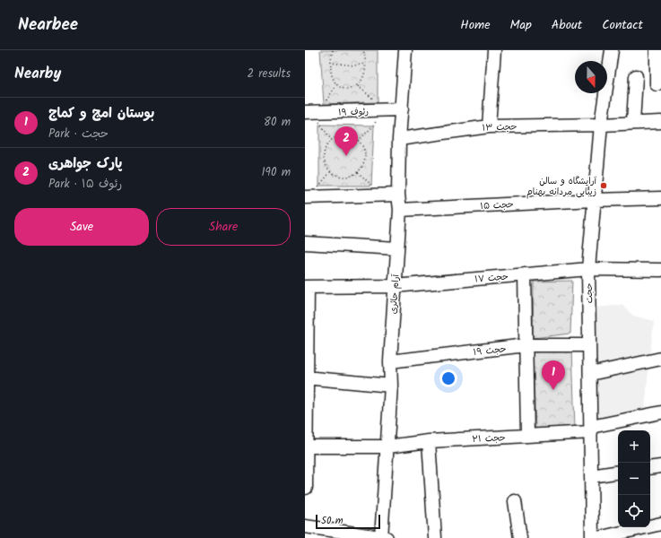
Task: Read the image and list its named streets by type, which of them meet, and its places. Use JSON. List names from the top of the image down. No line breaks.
{"streets":{"street":["رئوف ۱۹","حجت ۱۳","حجت ۱۵","حجت ۱۷","حجت","آرام حائری","حجت ۱۹","حجت ۲۱"]},"crossings":[["رئوف ۱۹","آرام حائری"],["حجت ۱۳","حجت"],["حجت ۱۳","آرام حائری"],["حجت ۱۵","حجت"],["حجت ۱۵","آرام حائری"],["حجت ۱۷","حجت"],["حجت ۱۷","آرام حائری"],["حجت","حجت ۱۹"],["حجت","حجت ۲۱"],["آرام حائری","حجت ۱۹"],["آرام حائری","حجت ۲۱"]],"places":["آرایشگاه و سالن زیبایی مردانه بهنام"],"scale_bar":"50 m","north":"bottom","page":{"header":"Nearbee","nav":["Home","Map","About","Contact"],"heading":["Nearby","2 results"],"list":[{"mark":"1","name":"بوستان امج و کماج","note":"Park · حجت","value":"80 m"},{"mark":"2","name":"پارک جواهری","note":"Park · رئوف ۱۵","value":"190 m"}],"pins":["2","1"],"buttons":["Save","Share"],"map_buttons":["+","−"],"scale":"50 m"}}
